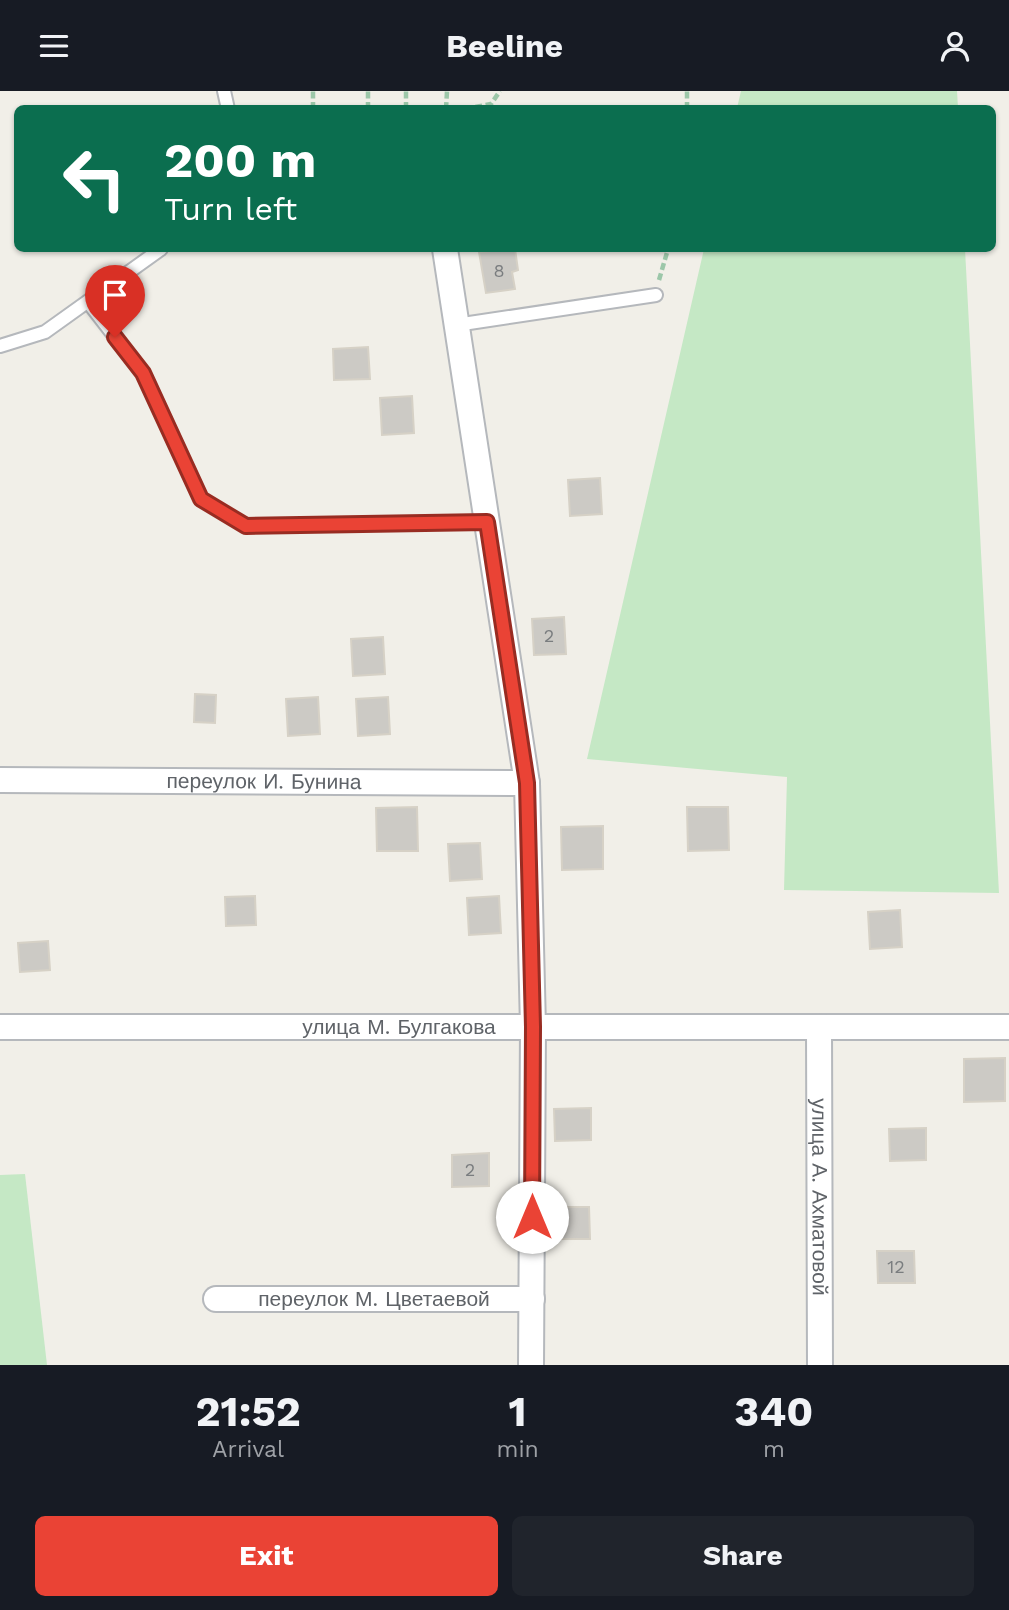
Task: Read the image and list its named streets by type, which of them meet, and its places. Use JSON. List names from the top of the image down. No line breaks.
{"streets":{"street":["переулок И. Бунина","улица М. Булгакова","улица А. Ахматовой","переулок М. Цветаевой"]},"crossings":[["улица М. Булгакова","улица А. Ахматовой"]],"house_numbers":["8","2","2","12"],"page":{"header":"Beeline","turn":["200 m","Turn left"],"eta":["21:52","Arrival","1","min","340","m"],"buttons":["Exit","Share"]}}
